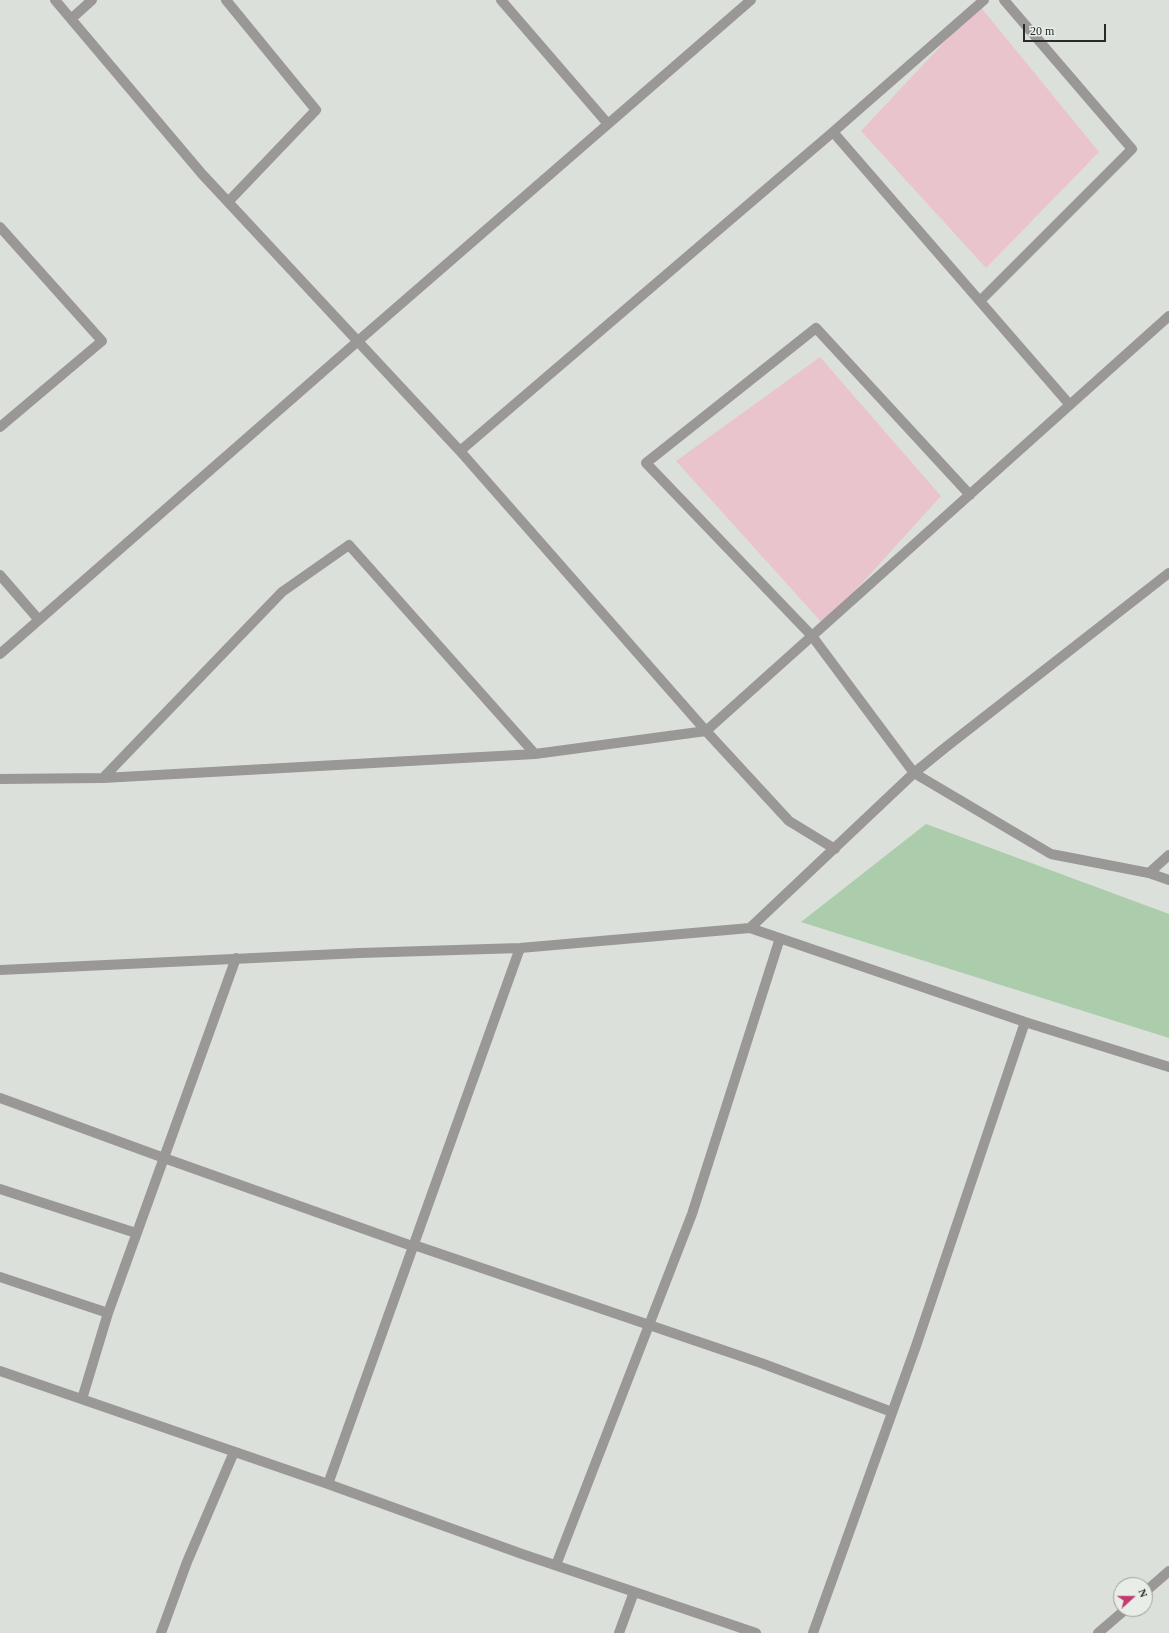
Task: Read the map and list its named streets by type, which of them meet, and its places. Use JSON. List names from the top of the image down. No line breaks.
{"scale_bar":"20 m","north":"right"}
